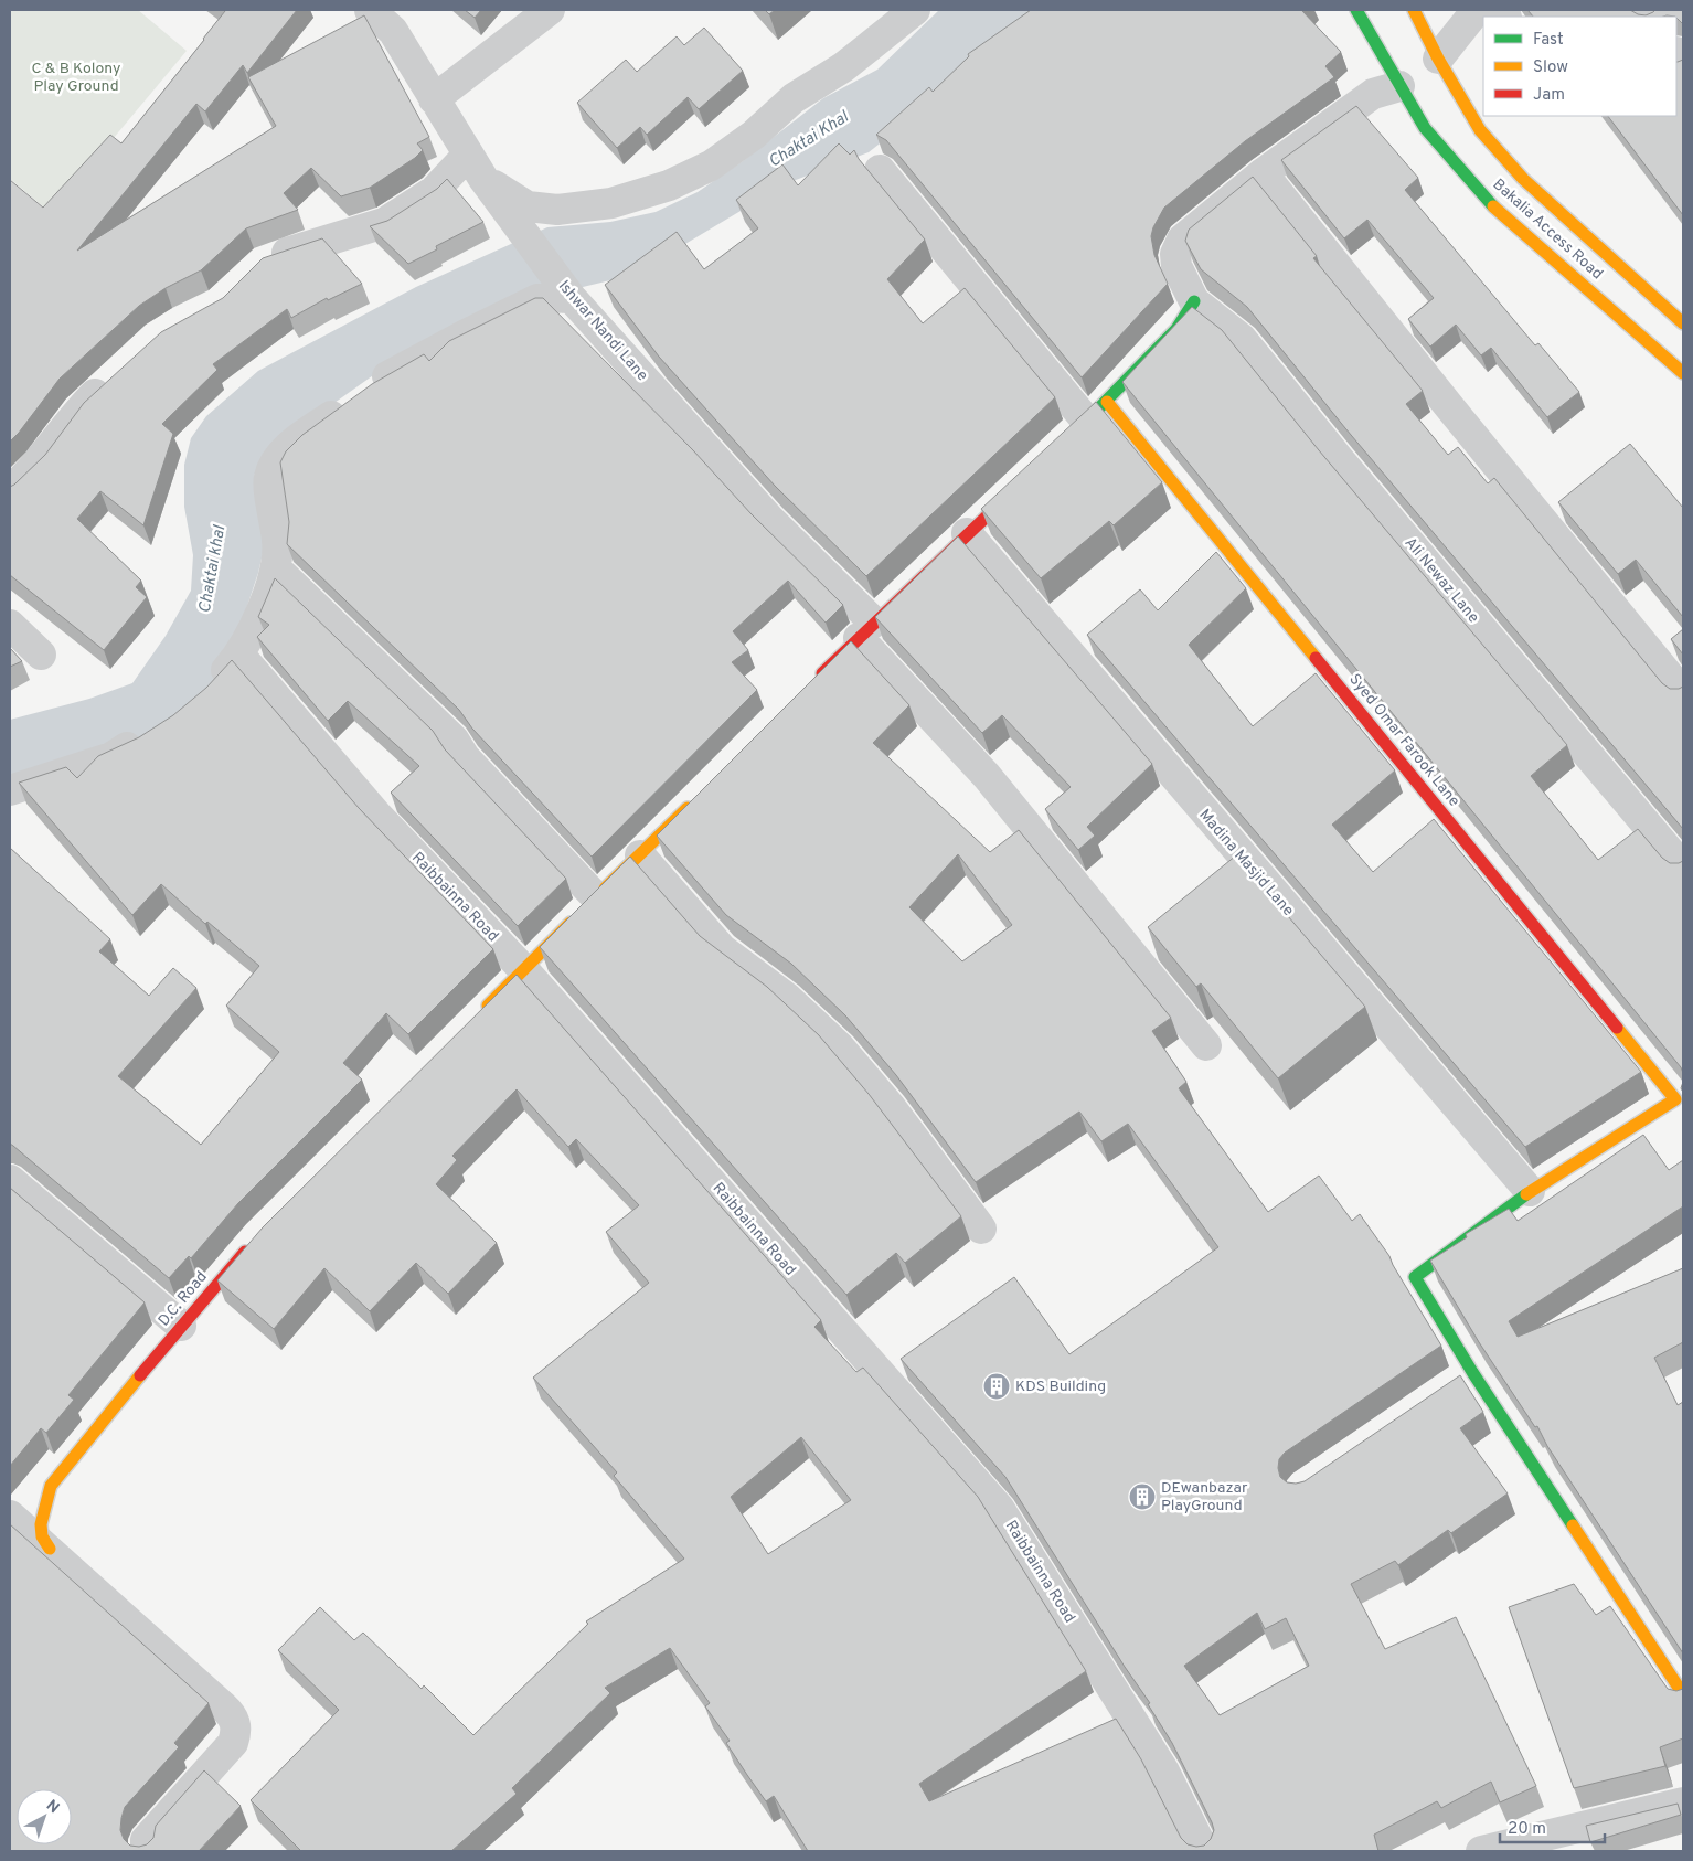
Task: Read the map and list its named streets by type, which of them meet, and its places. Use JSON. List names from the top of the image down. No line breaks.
{"streets":{"street":["Bakalia Access Road","Ishwar Nandi Lane","Ali Newaz Lane","Syed Omar Farook Lane","Madina Masjid Lane","Raibbainna Road","D.C. Road"]},"crossings":[["Syed Omar Farook Lane","Madina Masjid Lane"]],"water":["Chaktai Khal","Chaktai khal"],"parks":["C & B Kolony Play Ground"],"places":{"building":["KDS Building","DEwanbazar PlayGround"]},"legend":["Fast","Slow","Jam"],"scale_bar":"20 m","north":"top right"}
